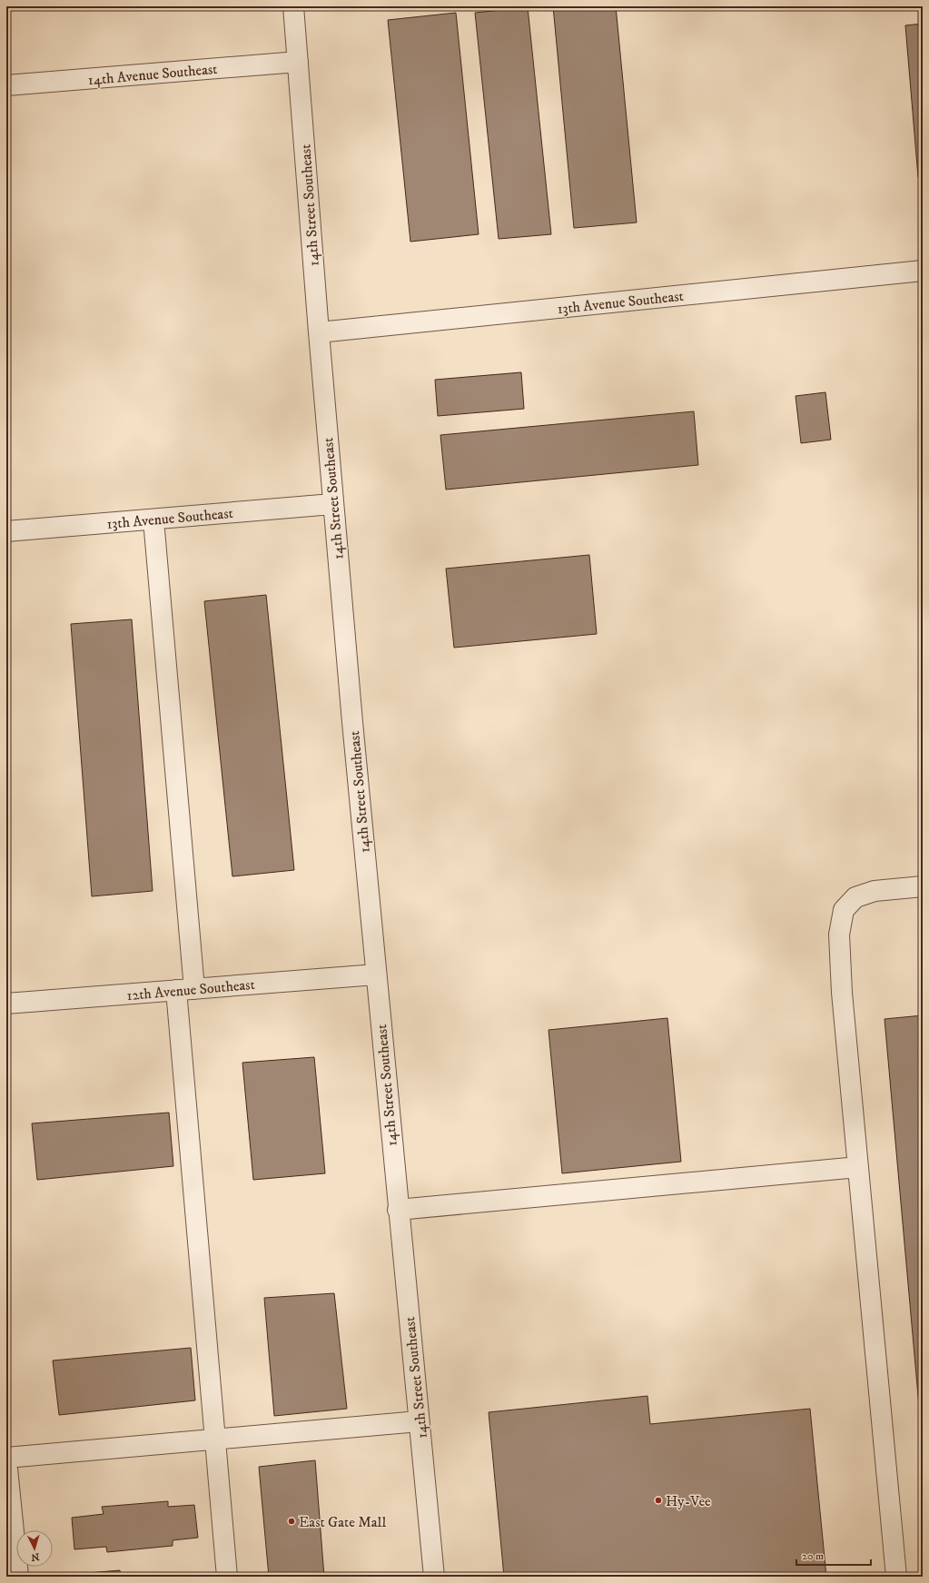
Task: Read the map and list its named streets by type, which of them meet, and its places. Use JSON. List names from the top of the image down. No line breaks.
{"streets":{"street":["14th Avenue Southeast","14th Street Southeast","13th Avenue Southeast","12th Avenue Southeast"]},"crossings":[["14th Avenue Southeast","14th Street Southeast"],["14th Street Southeast","13th Avenue Southeast"],["14th Street Southeast","12th Avenue Southeast"]],"places":["Hy-Vee","East Gate Mall"],"scale_bar":"20 m","north":"bottom"}
